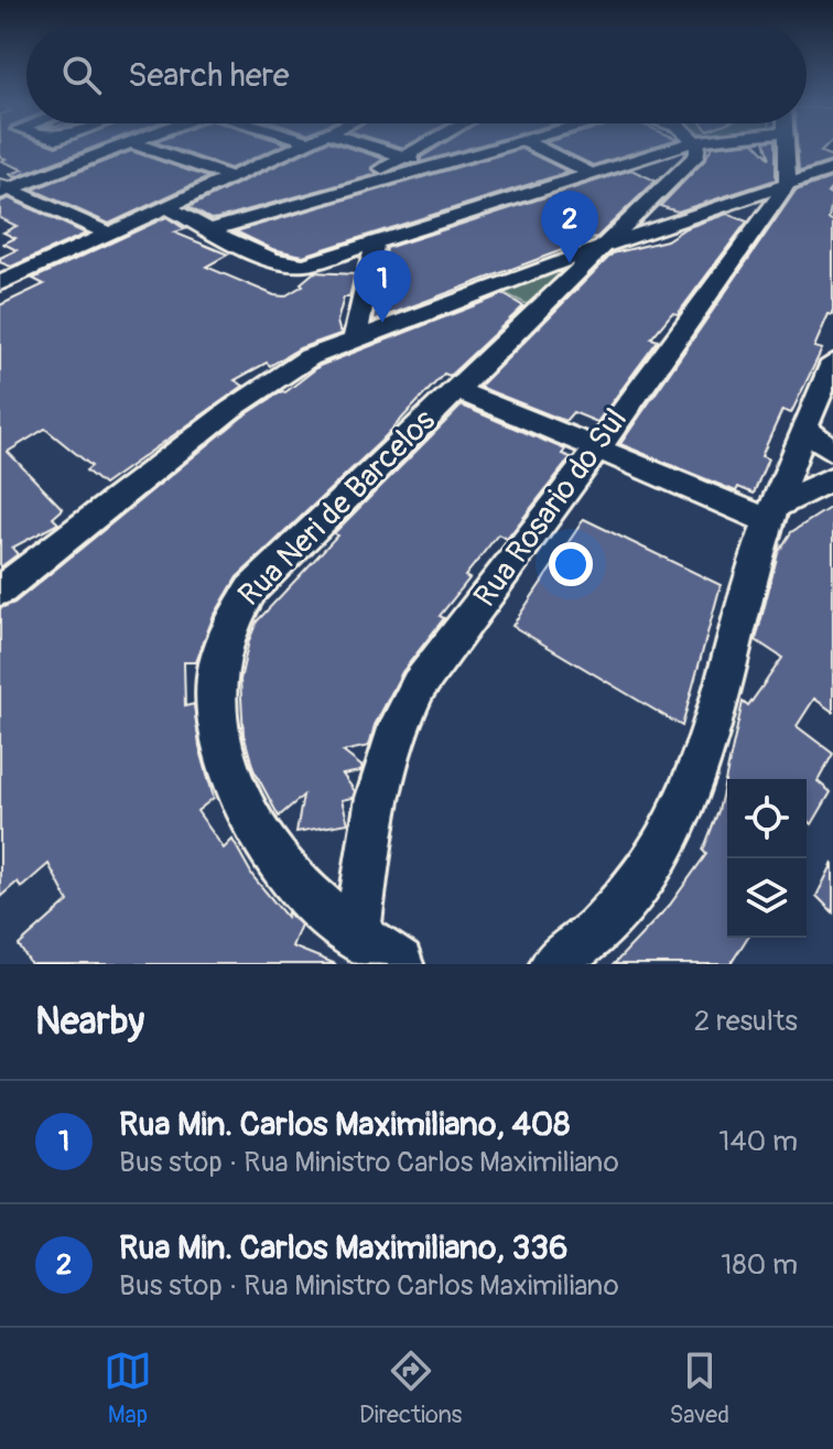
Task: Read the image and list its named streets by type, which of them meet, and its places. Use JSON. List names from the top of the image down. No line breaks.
{"streets":{"street":["Rua Neri de Barcelos","Rua Rosario do Sul"]},"crossings":[["Rua Neri de Barcelos","Rua Rosario do Sul"]],"page":{"search":"Search here","pins":["2","1"],"heading":["Nearby","2 results"],"list":[{"mark":"1","name":"Rua Min. Carlos Maximiliano, 408","note":"Bus stop · Rua Ministro Carlos Maximiliano","value":"140 m"},{"mark":"2","name":"Rua Min. Carlos Maximiliano, 336","note":"Bus stop · Rua Ministro Carlos Maximiliano","value":"180 m"}],"nav":["Map","Directions","Saved"]}}
